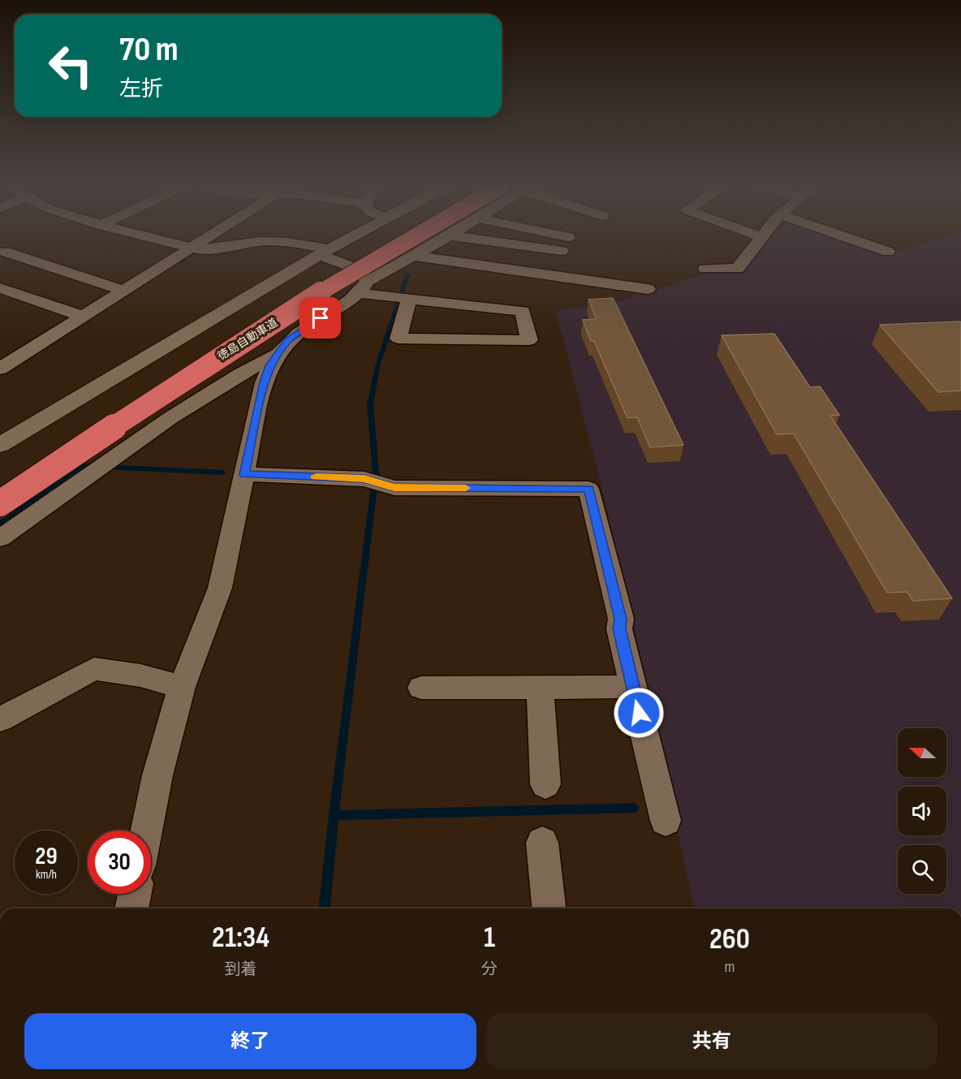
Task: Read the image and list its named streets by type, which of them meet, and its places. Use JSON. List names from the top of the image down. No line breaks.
{"streets":{"highway":["徳島自動車道"]},"north":"left","page":{"turn":["70 m","左折"],"speed":"29 km/h","limit":"30","eta":["21:34","到着","1","分","260","m"],"buttons":["終了","共有"]}}
